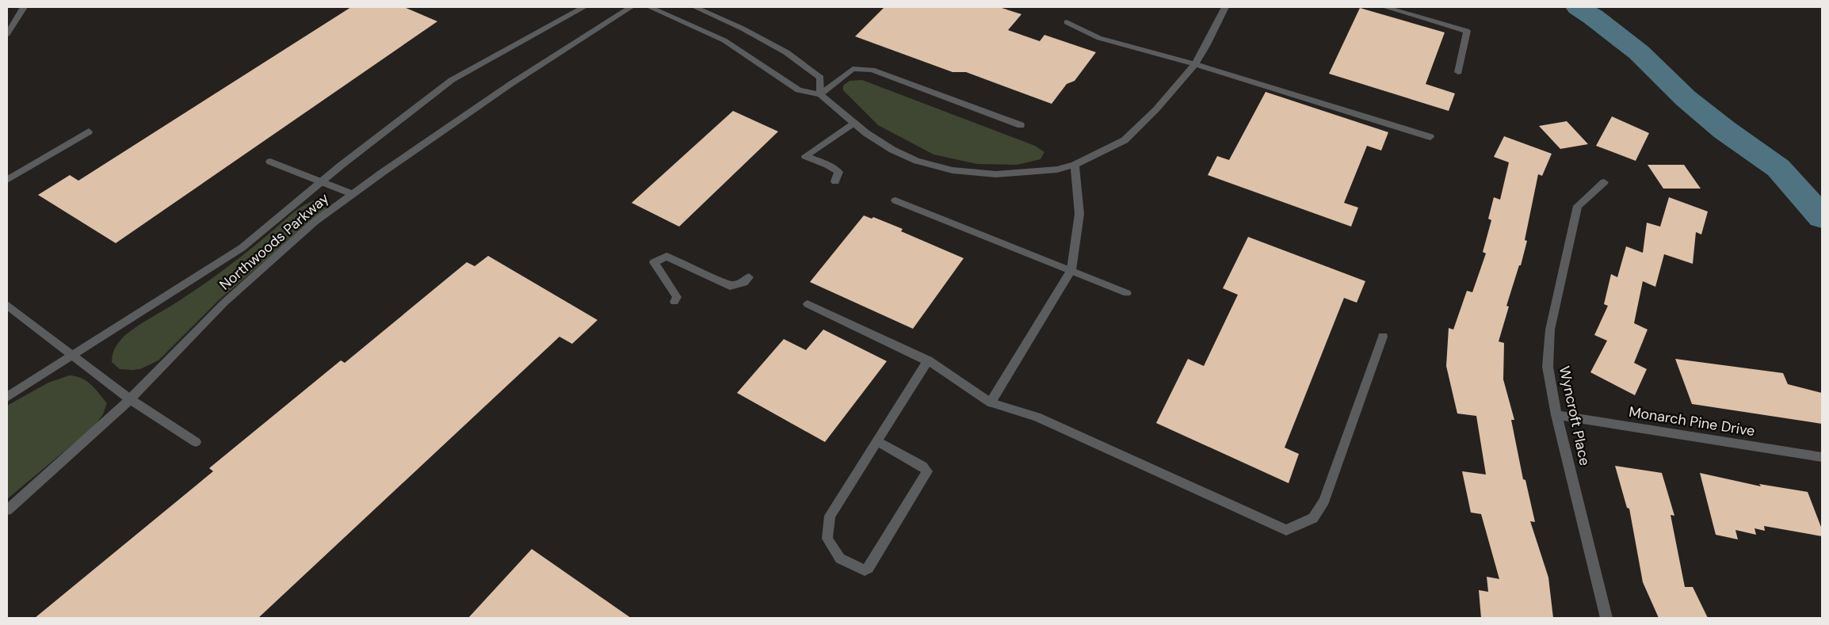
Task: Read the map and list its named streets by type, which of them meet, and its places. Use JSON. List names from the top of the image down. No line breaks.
{"streets":{"street":["Northwoods Parkway","Wyncroft Place","Monarch Pine Drive"]},"crossings":[["Wyncroft Place","Monarch Pine Drive"]]}
